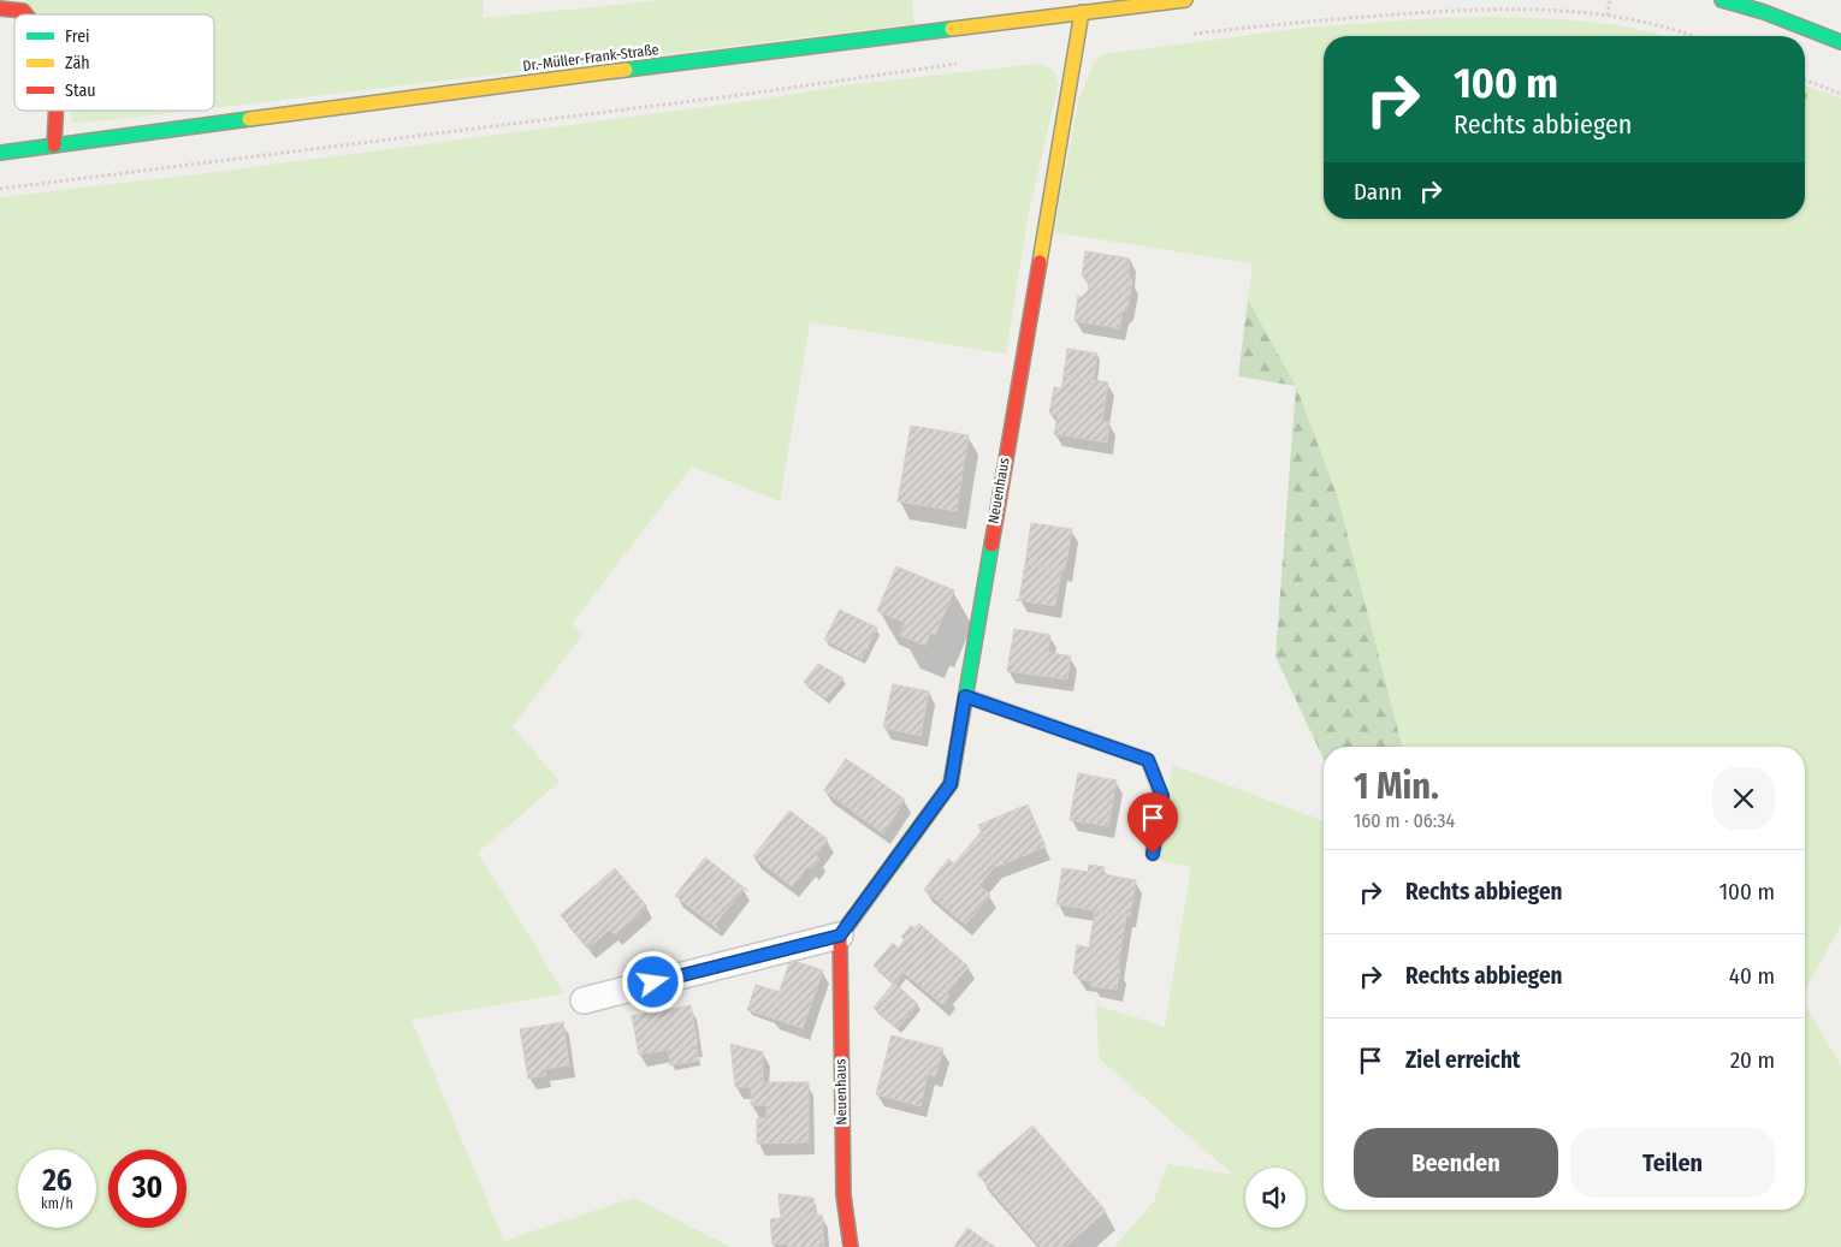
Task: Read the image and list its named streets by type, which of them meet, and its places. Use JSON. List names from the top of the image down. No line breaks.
{"streets":{"street":["Dr.-Müller-Frank-Straße","Neuenhaus"]},"crossings":[["Dr.-Müller-Frank-Straße","Neuenhaus"]],"legend":["Frei","Zäh","Stau"],"page":{"turn":["100 m","Rechts abbiegen"],"then":"Dann","heading":["1 Min.","160 m · 06:34"],"list":[{"name":"Rechts abbiegen","value":"100 m"},{"name":"Rechts abbiegen","value":"40 m"},{"name":"Ziel erreicht","value":"20 m"}],"buttons":["Beenden","Teilen"],"speed":"26 km/h","limit":"30"}}
